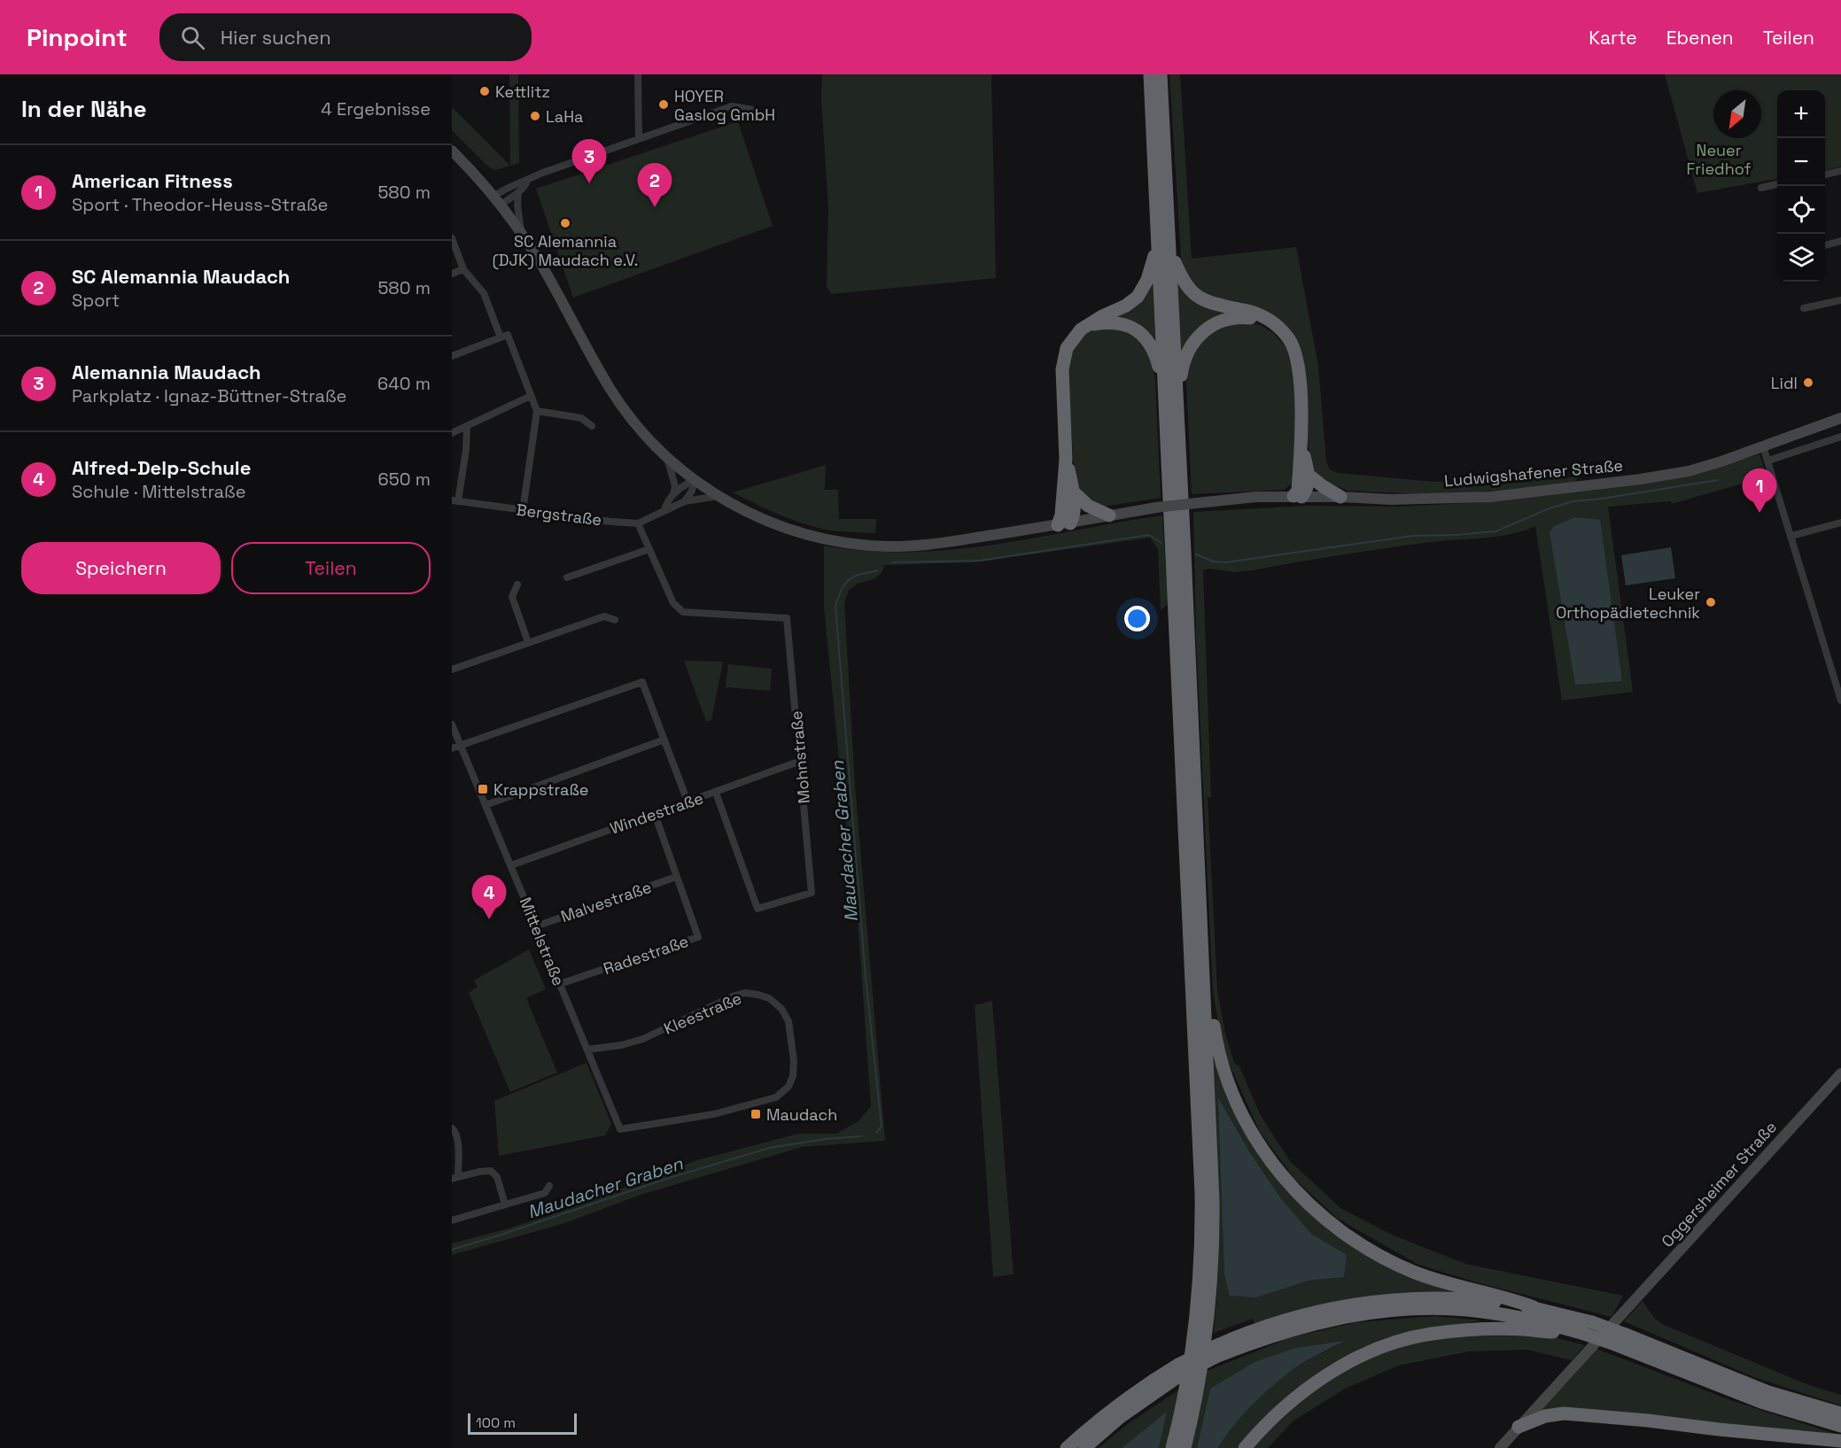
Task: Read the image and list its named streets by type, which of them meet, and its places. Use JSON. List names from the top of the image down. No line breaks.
{"streets":{"street":["Ludwigshafener Straße","Bergstraße","Mohnstraße","Windestraße","Malvestraße","Mittelstraße","Radestraße","Kleestraße","Oggersheimer Straße"]},"crossings":[["Bergstraße","Mohnstraße"],["Mohnstraße","Windestraße"],["Windestraße","Mittelstraße"],["Windestraße","Radestraße"],["Malvestraße","Mittelstraße"],["Malvestraße","Radestraße"],["Mittelstraße","Radestraße"],["Mittelstraße","Kleestraße"]],"water":["Maudacher Graben"],"parks":["Neuer Friedhof"],"places":{"other":["Kettlitz","HOYER Gaslog GmbH","LaHa","SC Alemannia (DJK) Maudach e.V.","Lidl","Leuker Orthopädietechnik"],"transit":["Krappstraße","Maudach"]},"scale_bar":"100 m","north":"bottom left","page":{"header":"Pinpoint","search":"Hier suchen","nav":["Karte","Ebenen","Teilen"],"heading":["In der Nähe","4 Ergebnisse"],"map_buttons":["+","−"],"pins":["3","2","1","4"],"list":[{"mark":"1","name":"American Fitness","note":"Sport · Theodor-Heuss-Straße","value":"580 m"},{"mark":"2","name":"SC Alemannia Maudach","note":"Sport","value":"580 m"},{"mark":"3","name":"Alemannia Maudach","note":"Parkplatz · Ignaz-Büttner-Straße","value":"640 m"},{"mark":"4","name":"Alfred-Delp-Schule","note":"Schule · Mittelstraße","value":"650 m"}],"buttons":["Speichern","Teilen"],"scale":"100 m"}}
